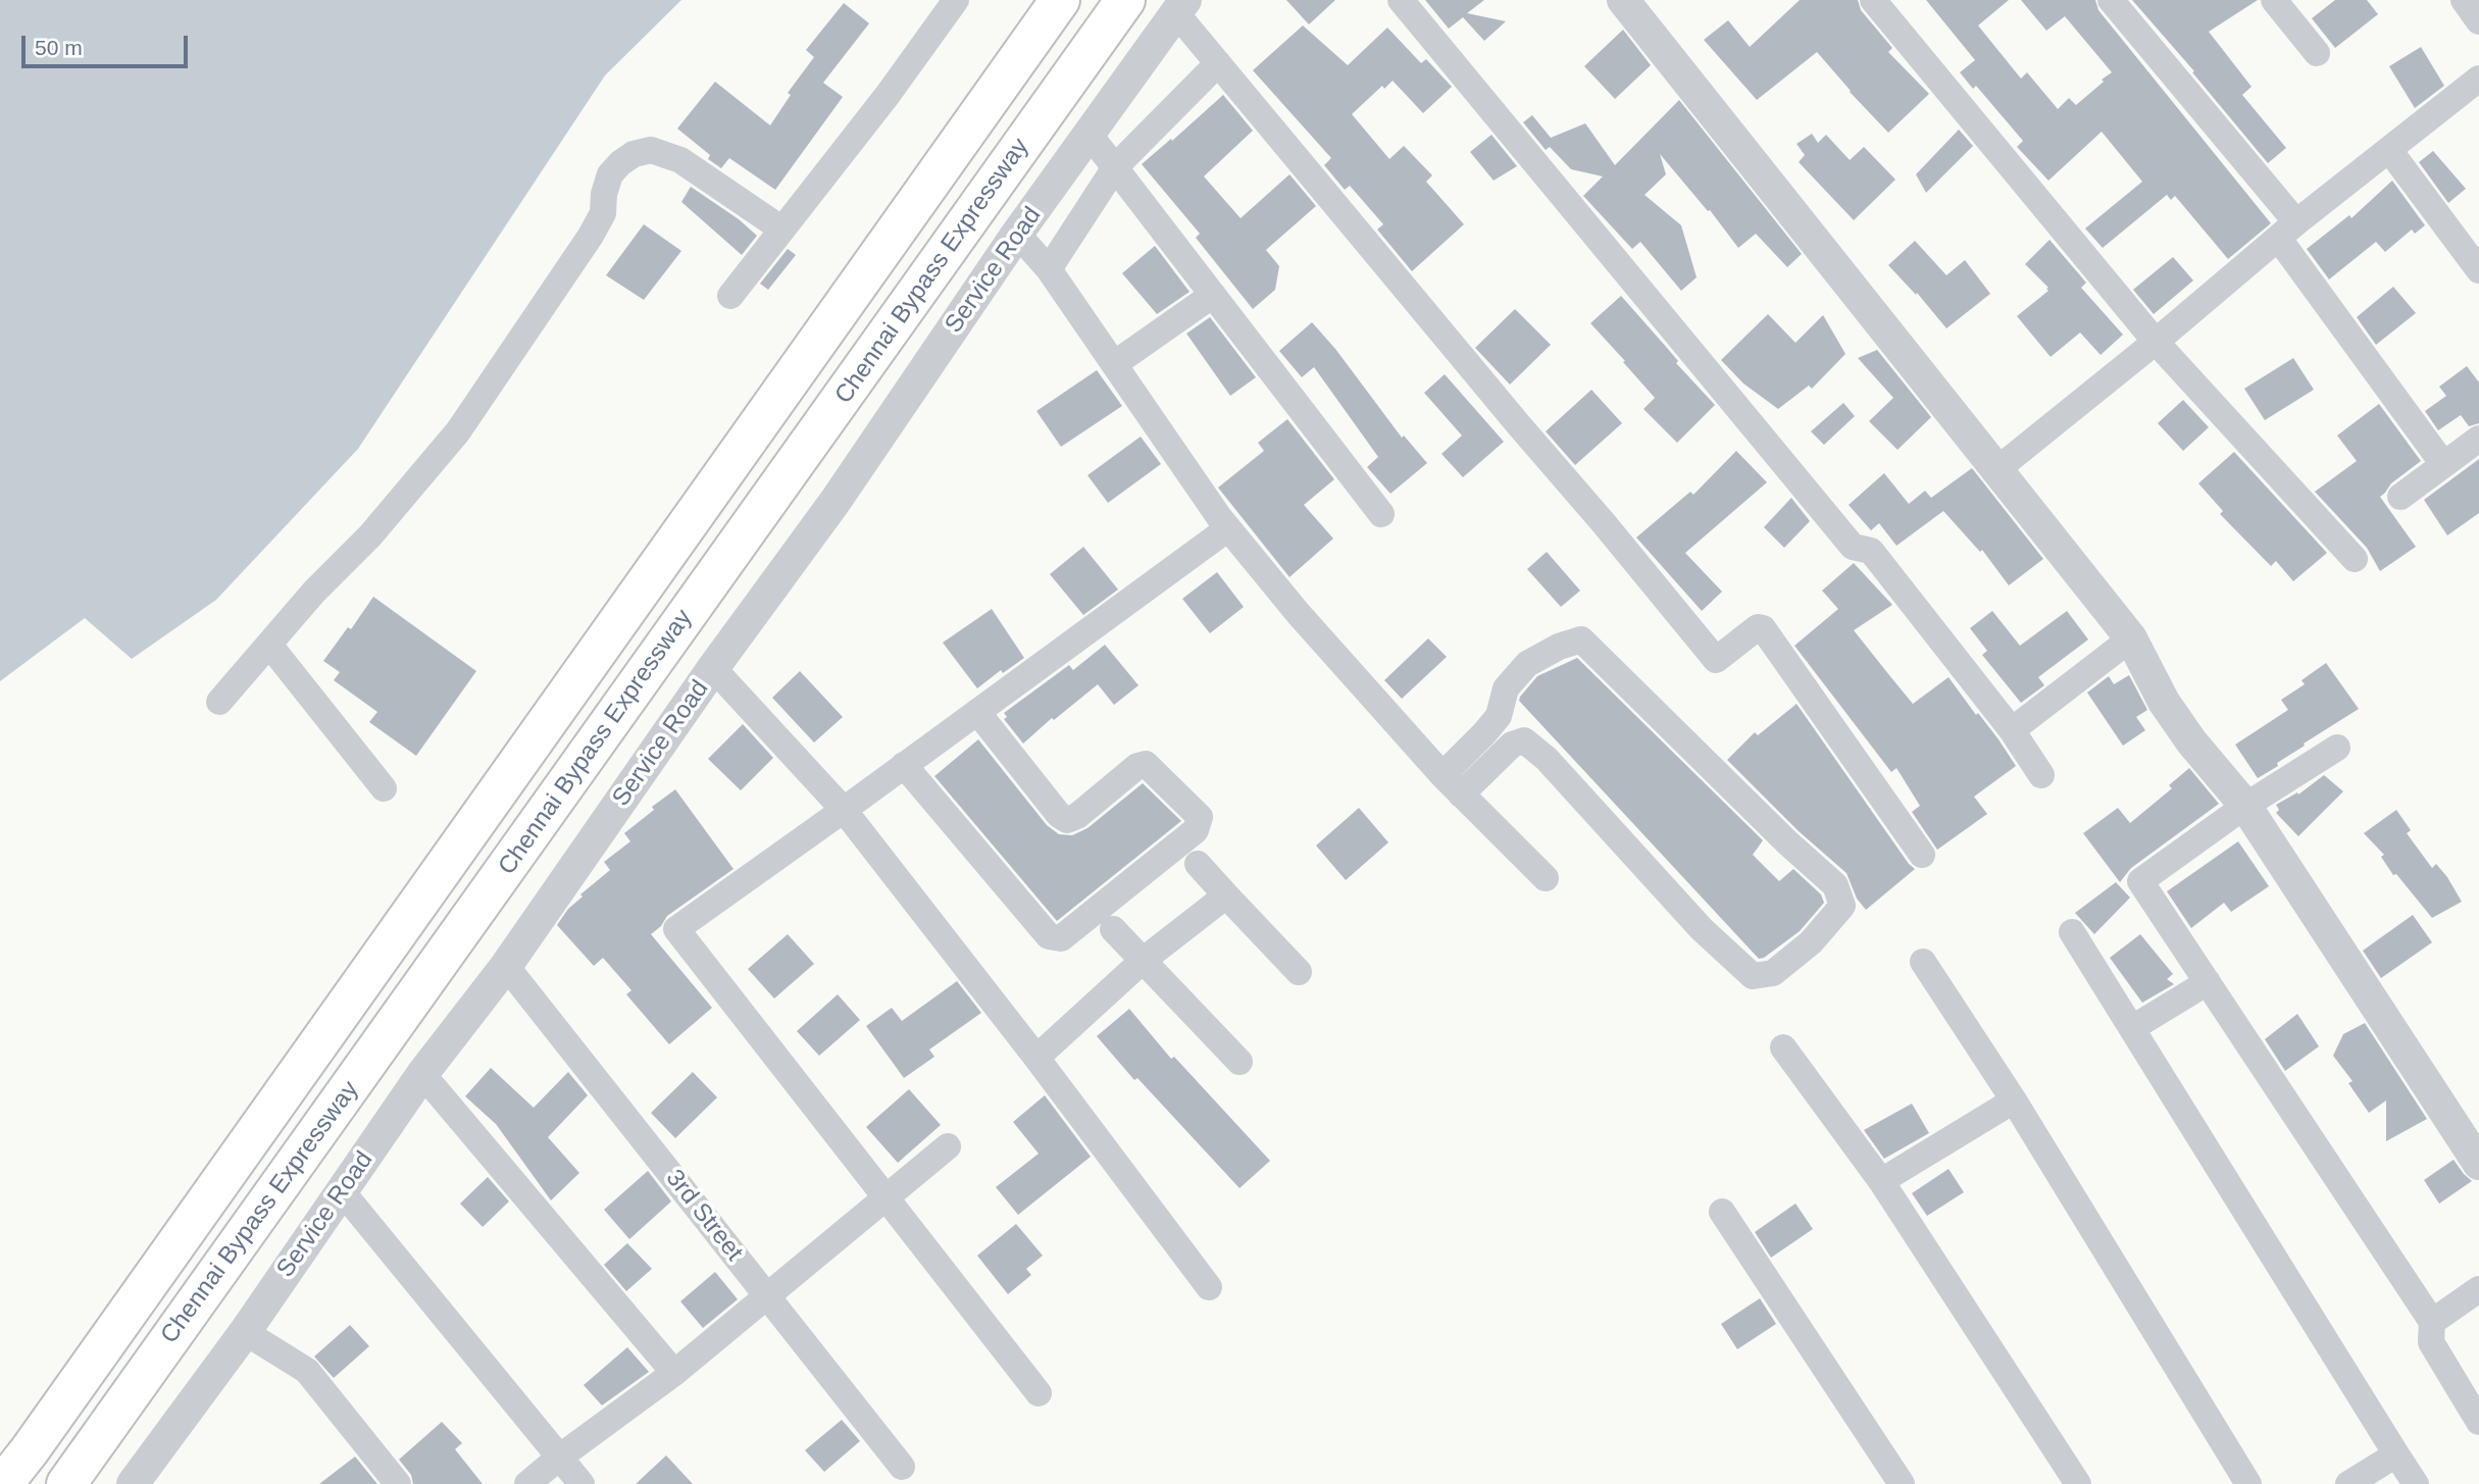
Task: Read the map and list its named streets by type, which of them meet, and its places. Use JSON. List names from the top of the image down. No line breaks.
{"streets":{"highway":["Chennai Bypass Expressway"],"street":["Service Road","3rd Street"]},"crossings":[["Service Road","3rd Street"]],"scale_bar":"50 m"}
